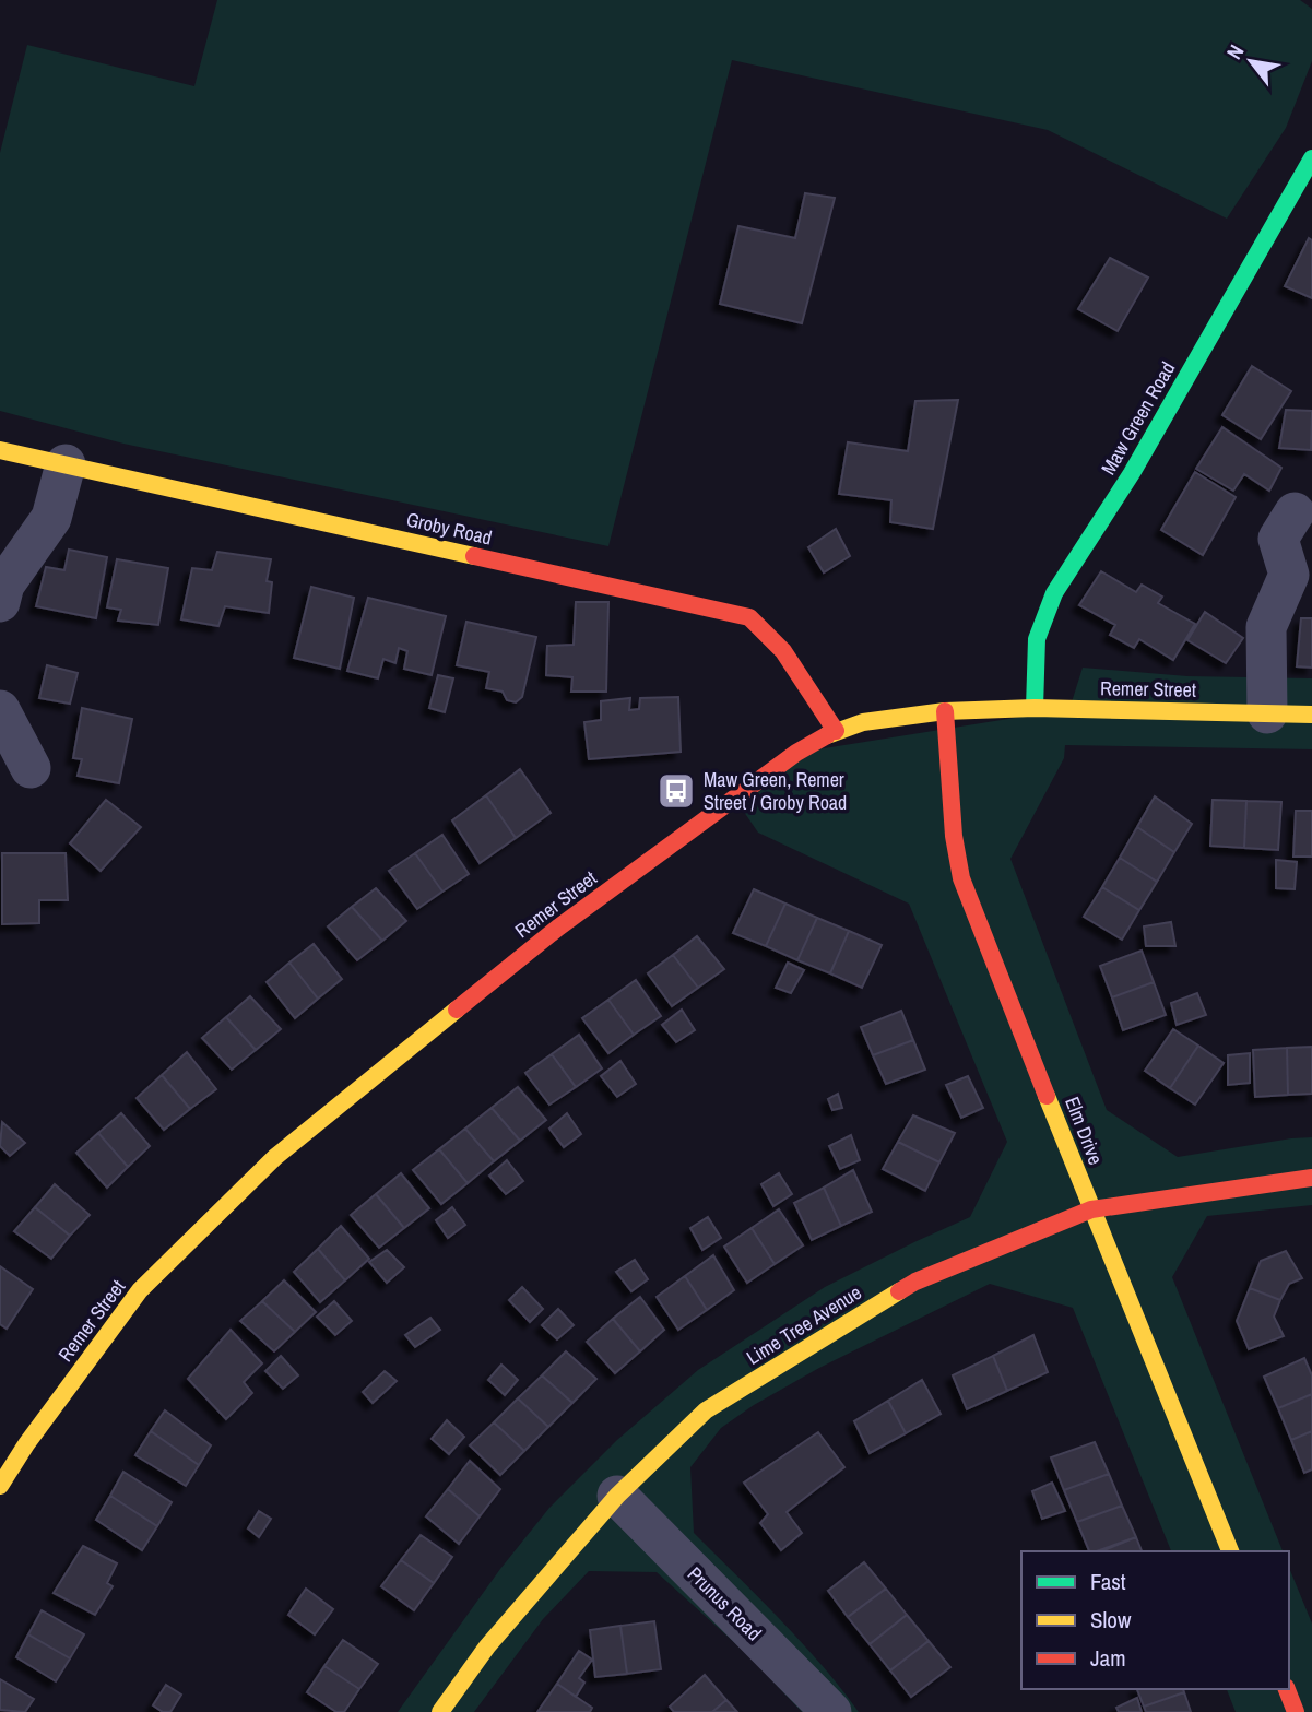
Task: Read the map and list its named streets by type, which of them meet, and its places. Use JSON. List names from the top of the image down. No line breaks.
{"streets":{"street":["Maw Green Road","Groby Road","Remer Street","Elm Drive","Lime Tree Avenue","Prunus Road"]},"crossings":[["Maw Green Road","Remer Street"],["Groby Road","Remer Street"],["Remer Street","Elm Drive"],["Elm Drive","Lime Tree Avenue"],["Lime Tree Avenue","Prunus Road"]],"places":{"bus stop":["Maw Green, Remer Street / Groby Road"]},"legend":["Fast","Slow","Jam"],"north":"top left"}
